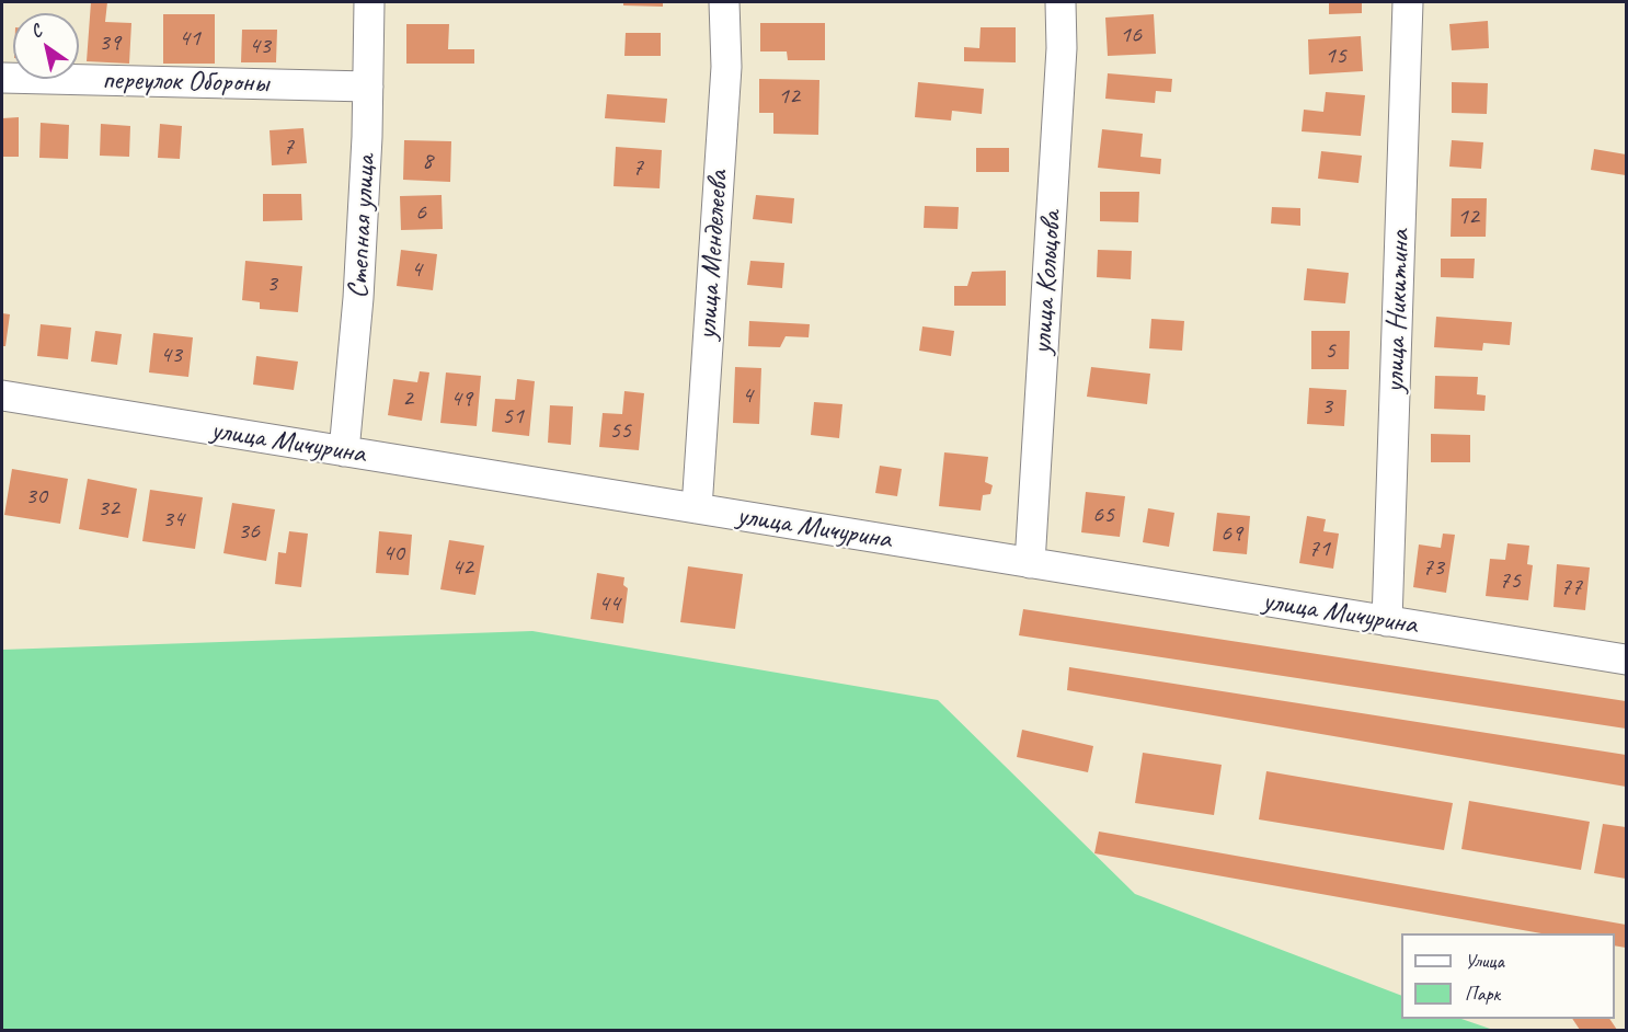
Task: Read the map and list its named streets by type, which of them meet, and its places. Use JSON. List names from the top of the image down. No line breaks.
{"streets":{"street":["переулок Обороны","Степная улица","улица Менделеева","улица Кольцова","улица Никитина","улица Мичурина"]},"crossings":[["переулок Обороны","Степная улица"],["Степная улица","улица Мичурина"],["улица Менделеева","улица Мичурина"],["улица Кольцова","улица Мичурина"],["улица Никитина","улица Мичурина"]],"house_numbers":["16","41","39","43","15","12","7","8","7","6","12","4","3","5","43","4","2","49","3","51","55","30","32","65","34","36","69","71","40","42","73","75","77","44"],"legend":["Улица","Парк"],"north":"top left"}
